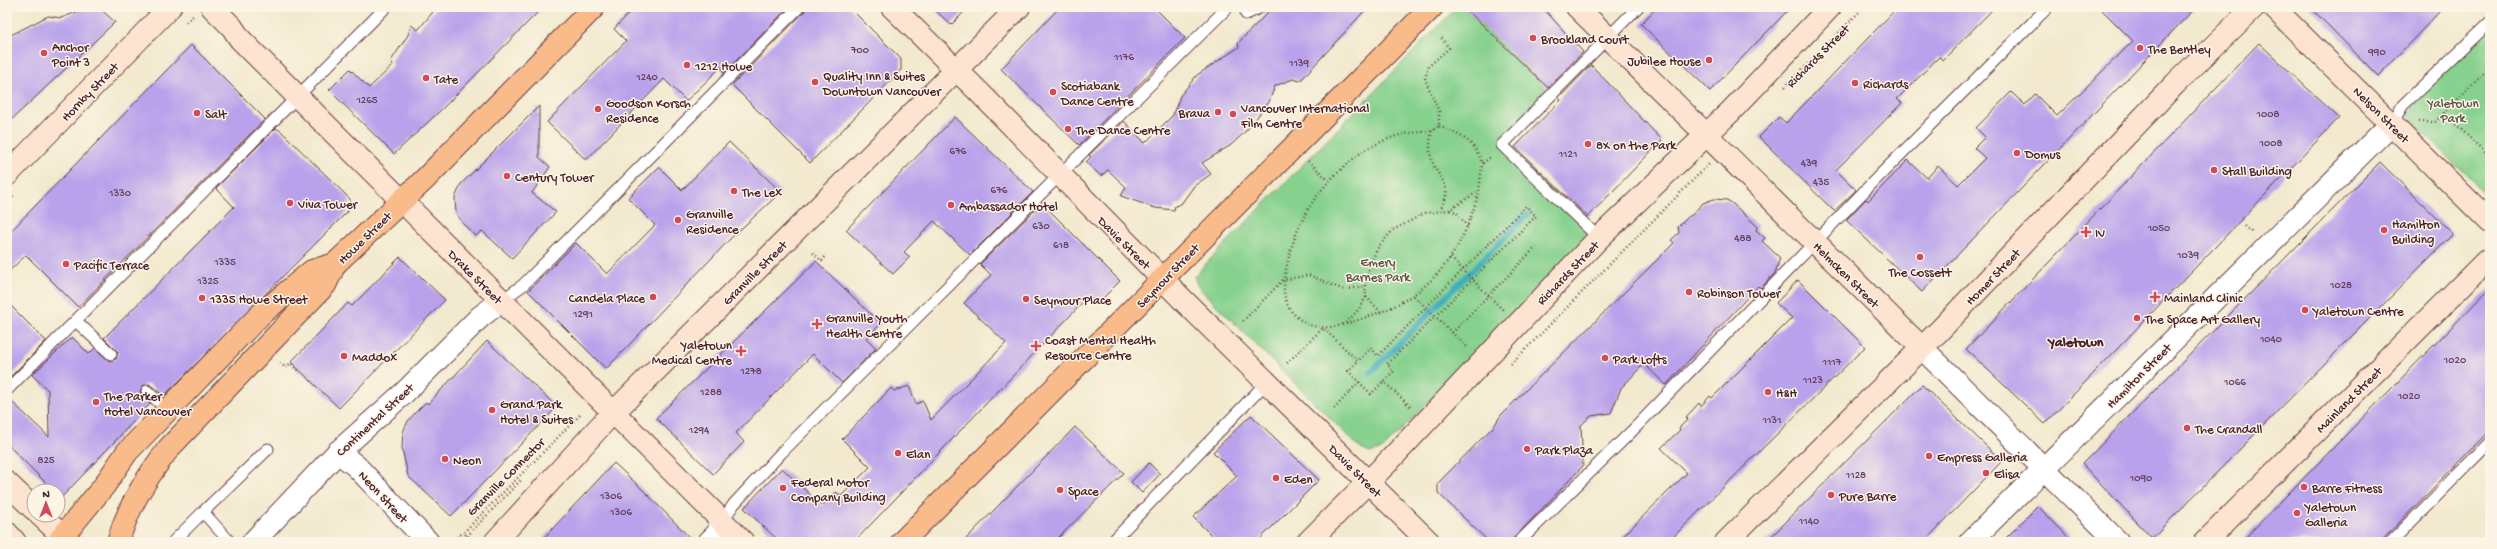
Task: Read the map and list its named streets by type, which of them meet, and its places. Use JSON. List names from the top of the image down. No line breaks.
{"streets":{"highway":["Howe Street","Seymour Street"],"street":["Richards Street","Hornby Street","Nelson Street","Davie Street","Granville Street","Helmcken Street","Drake Street","Homer Street","Hamilton Street","Mainland Street","Continental Street","Neon Street"],"path":["Granville Connector"]},"crossings":[["Richards Street","Davie Street"],["Richards Street","Helmcken Street"],["Nelson Street","Hamilton Street"],["Howe Street","Drake Street"],["Davie Street","Granville Street"],["Davie Street","Seymour Street"],["Granville Street","Drake Street"],["Helmcken Street","Homer Street"],["Helmcken Street","Hamilton Street"],["Drake Street","Continental Street"],["Continental Street","Neon Street"]],"districts":["Yaletown"],"parks":["Yaletown Park","Emery Barnes Park"],"places":{"other":["Brookland Court","The Bentley","Anchor Point 3","Jubilee House","1212 Howe","Tate","Quality Inn & Suites Downtown Vancouver","Richards","Scotiabank Dance Centre","Goodson Korsch Residence","Brava","Salt","Vancouver International Film Centre","The Dance Centre","8X on the Park","Domus","Stall Building","Century Tower","The Lex","Viva Tower","Ambassador Hotel","Granville Residence","Hamilton Building","The Cossett","Pacific Terrace","Robinson Tower","Candela Place","1335 Howe Street","Seymour Place","Yaletown Centre","The Space Art Gallery","Maddox","Park Lofts","H&H","The Parker Hotel Vancouver","Grand Park Hotel & Suites","The Crandall","Park Plaza","Elan","Empress Galleria","Neon","Elisa","Eden","Barre Fitness","Federal Motor Company Building","Space","Pure Barre","Yaletown Galleria"],"health":["IV","Mainland Clinic","Granville Youth Health Centre","Coast Mental Health Resource Centre","Yaletown Medical Centre"]},"house_numbers":["700","990","1176","1139","1240","1265","1008","1008","676","1121","439","435","676","1330","630","1050","488","618","1039","1335","1325","1028","1291","1040","1020","1117","1278","1123","1066","1288","1020","1131","1294","825","1128","1090","1306","1306","1140"],"north":"top"}
